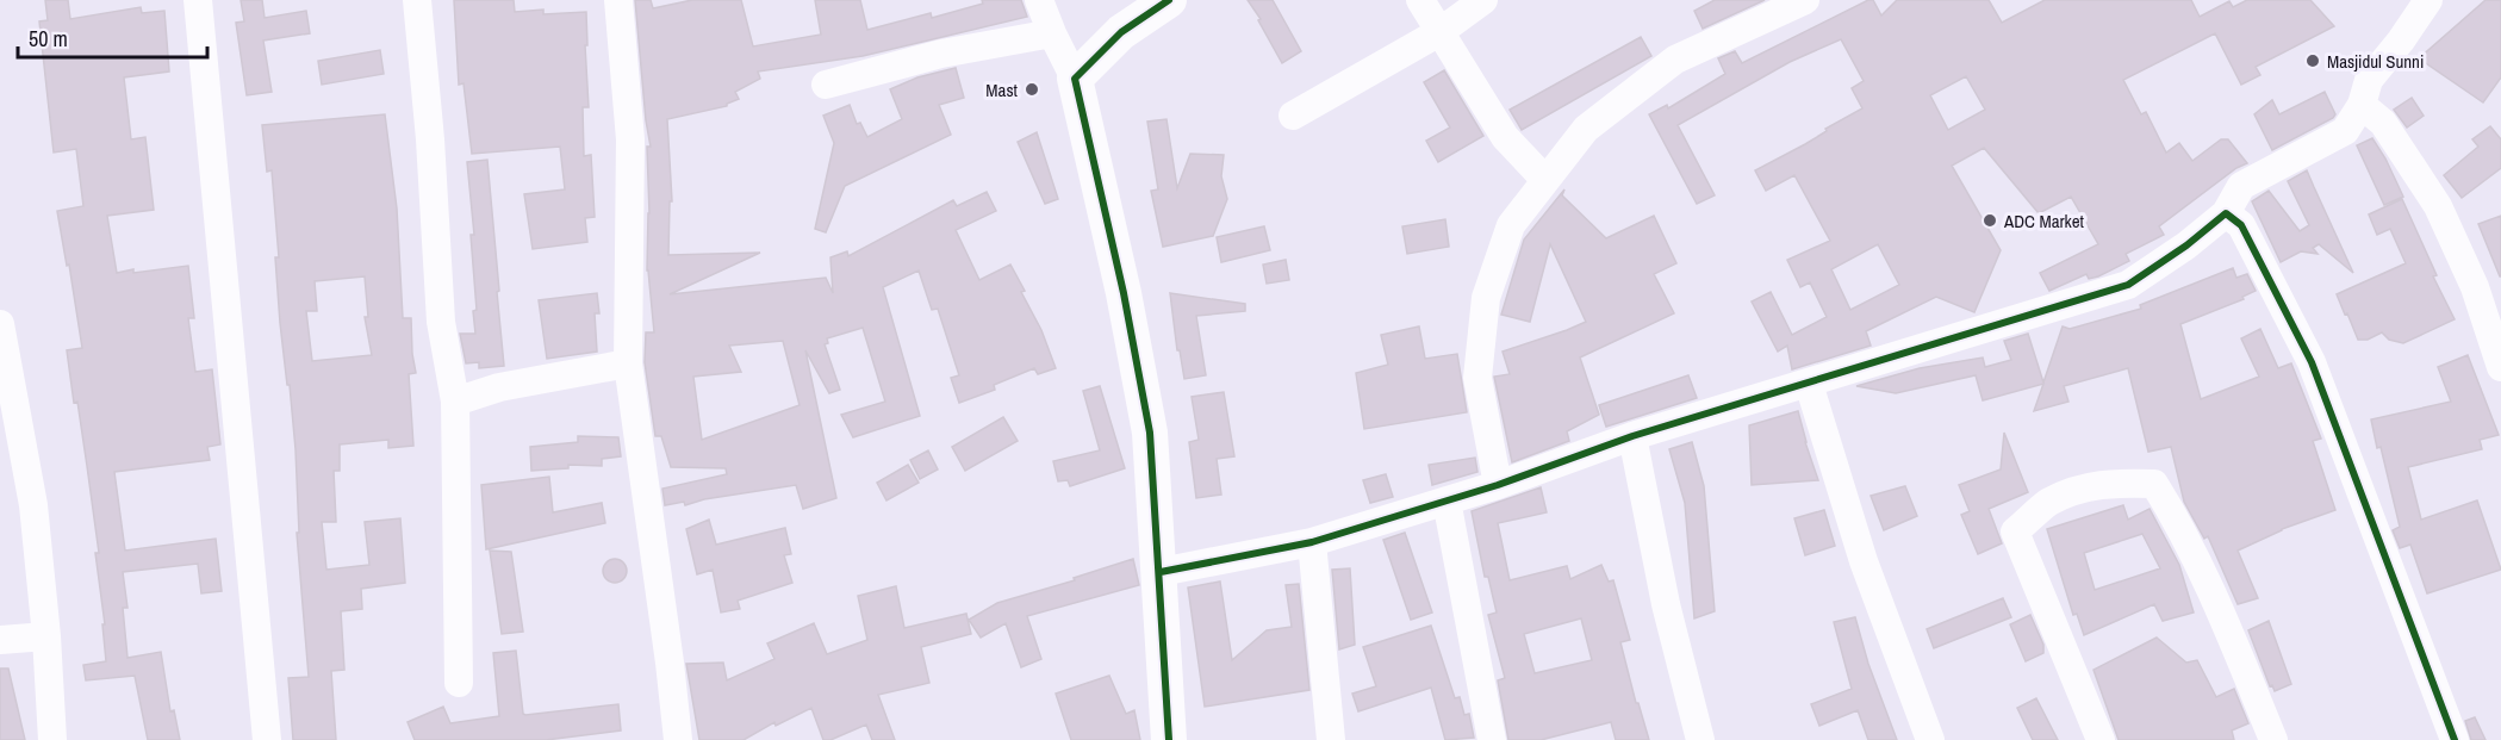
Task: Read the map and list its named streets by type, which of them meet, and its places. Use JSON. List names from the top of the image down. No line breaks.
{"places":["Masjidul Sunni","Mast","ADC Market"],"scale_bar":"50 m"}
